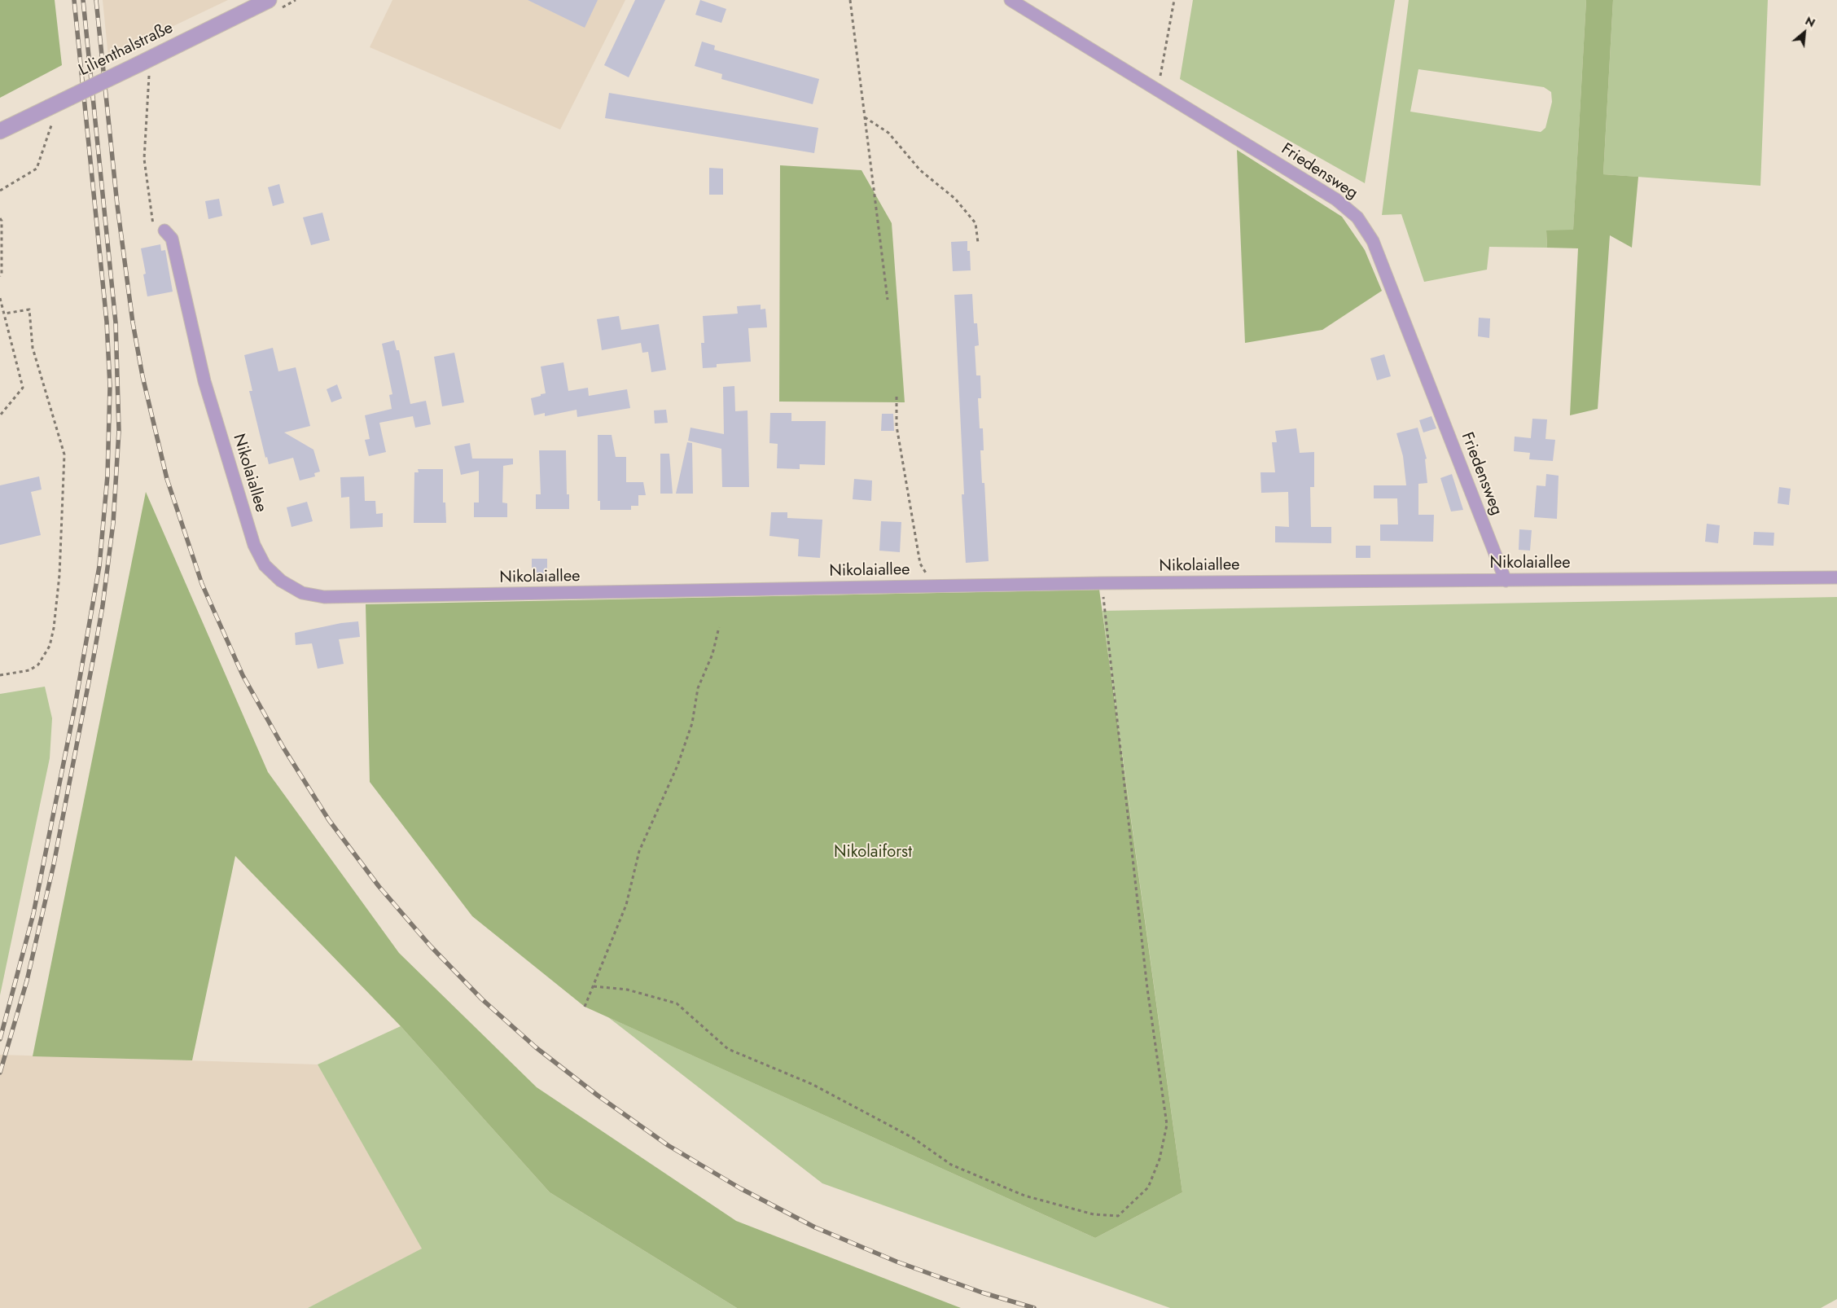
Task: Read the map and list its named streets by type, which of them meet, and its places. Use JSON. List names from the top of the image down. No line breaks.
{"streets":{"street":["Lilienthalstraße","Friedensweg","Nikolaiallee"]},"crossings":[["Friedensweg","Nikolaiallee"]],"parks":["Nikolaiforst"],"north":"top right"}
